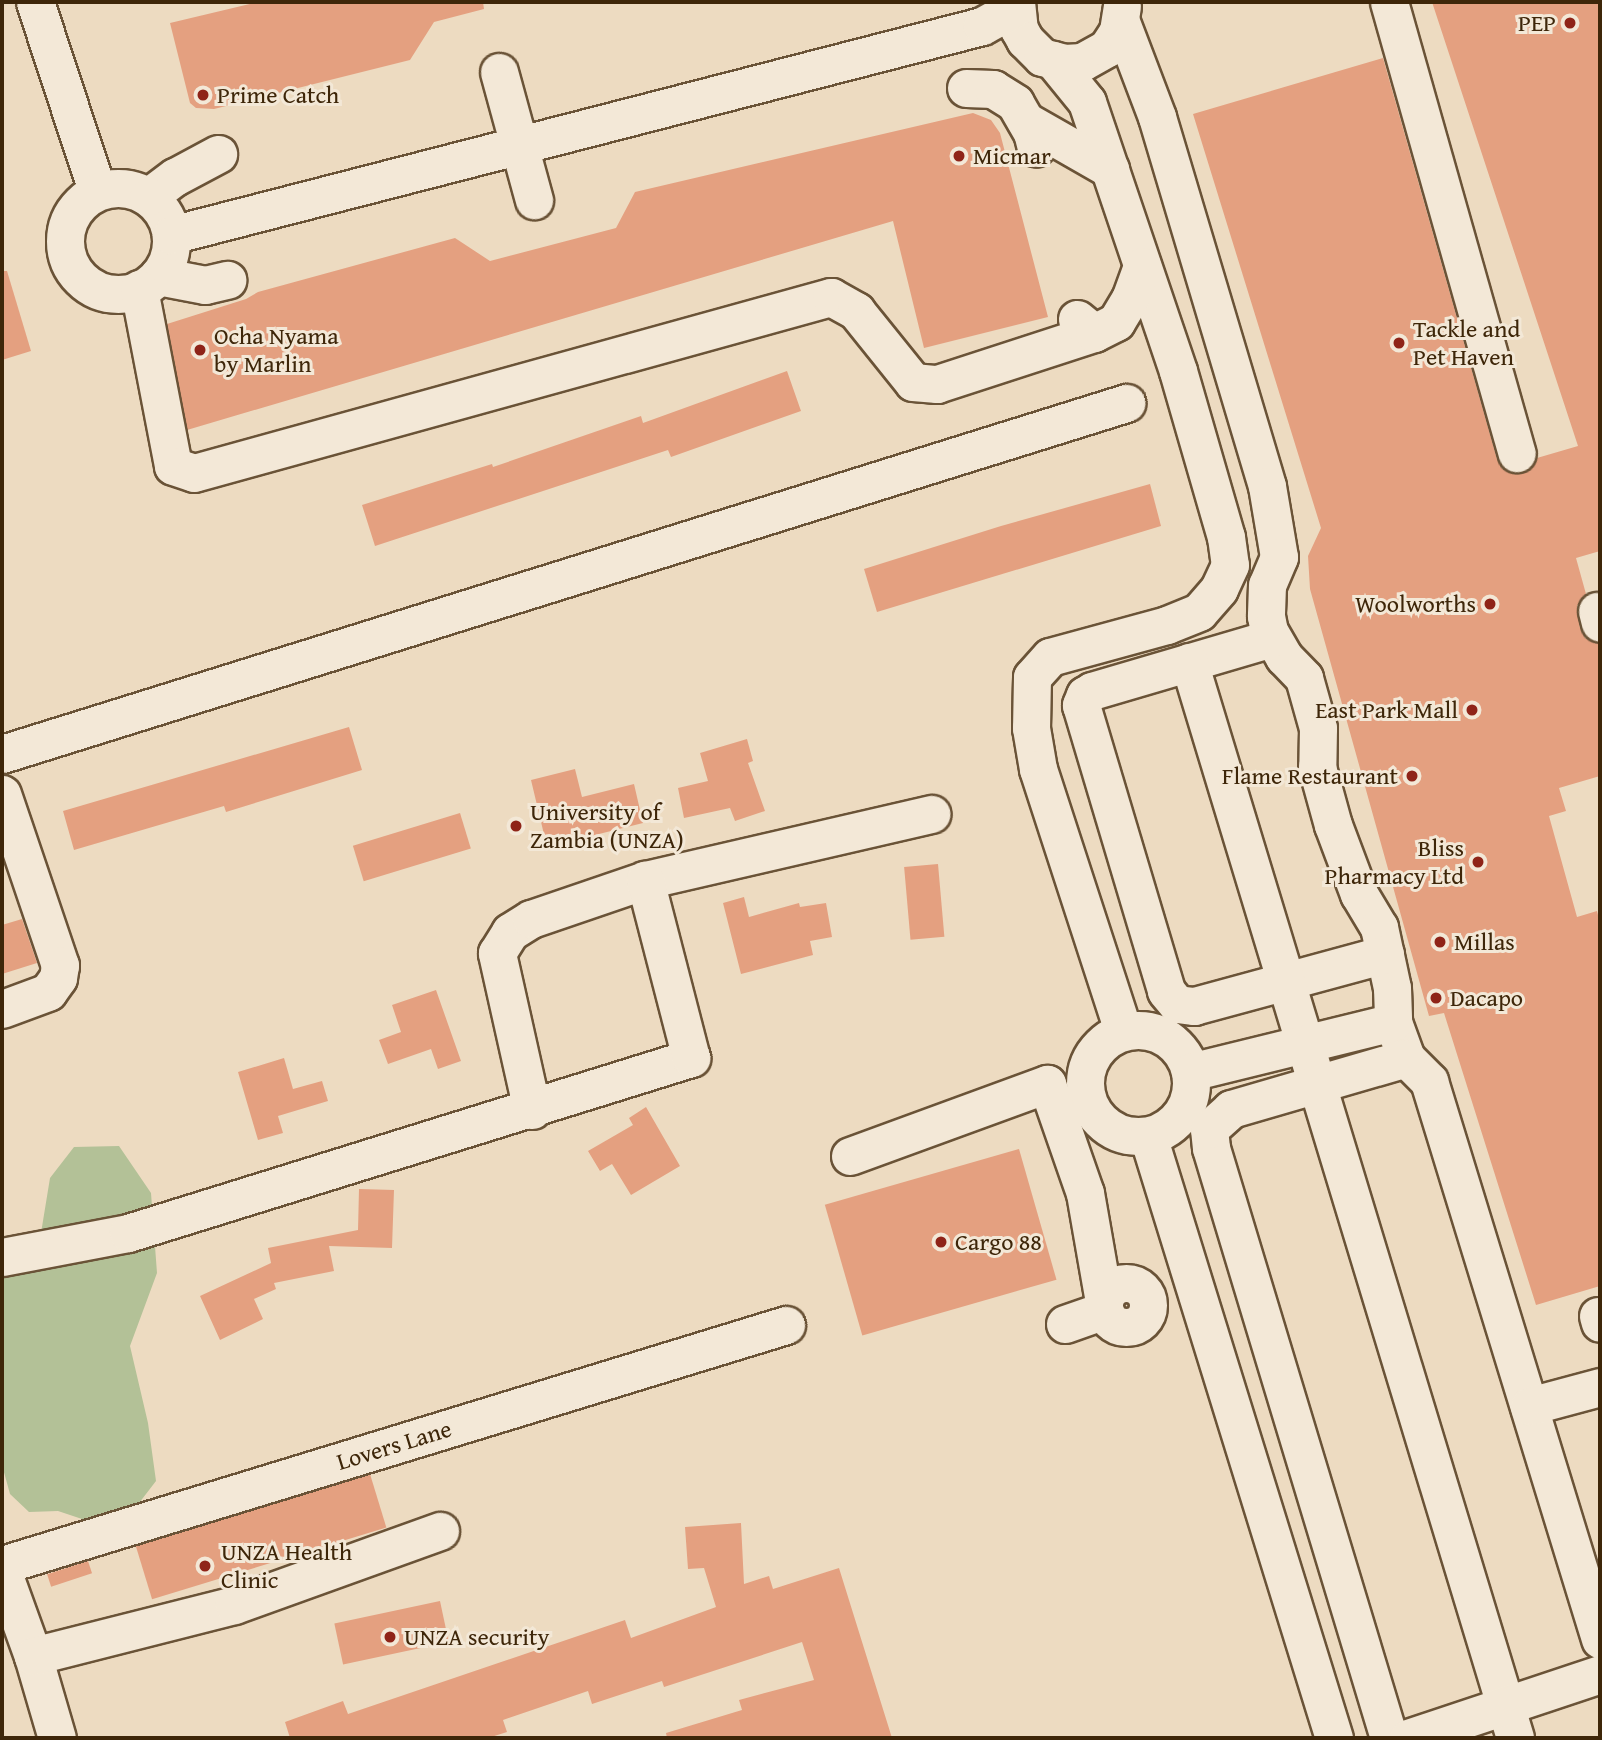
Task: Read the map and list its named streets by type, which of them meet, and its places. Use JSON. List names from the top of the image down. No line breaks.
{"streets":{"lane":["Lovers Lane"]},"places":["PEP","Prime Catch","Micmar","Tackle and Pet Haven","Ocha Nyama by Marlin","Woolworths","East Park Mall","Flame Restaurant","University of Zambia (UNZA)","Bliss Pharmacy Ltd","Millas","Dacapo","Cargo 88","UNZA Health Clinic","UNZA security"]}
